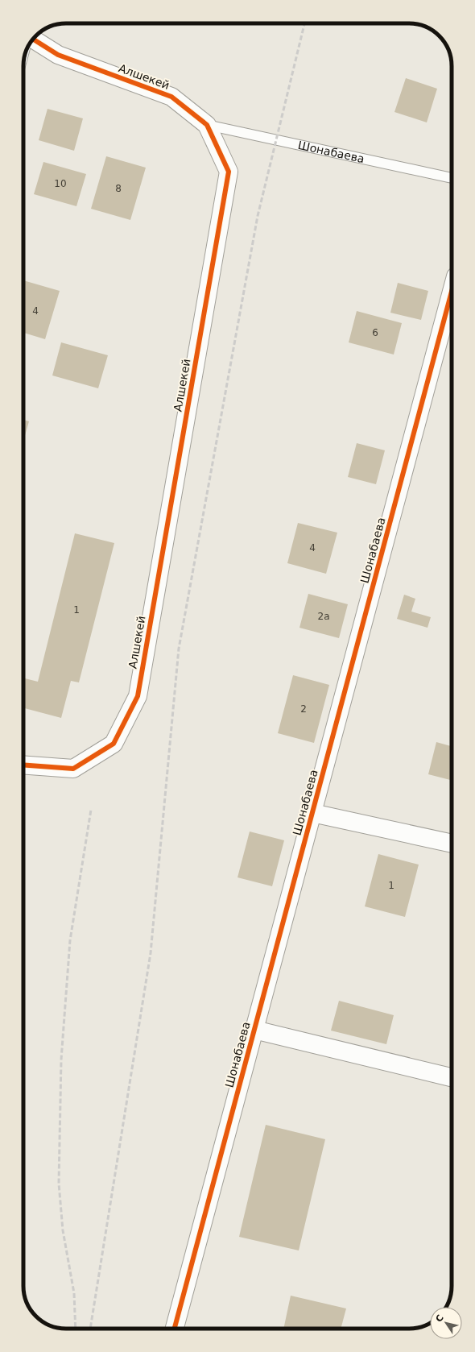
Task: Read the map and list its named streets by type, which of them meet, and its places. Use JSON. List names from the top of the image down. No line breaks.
{"streets":{"street":["Алшекей","Шонабаева"]},"crossings":[["Алшекей","Шонабаева"]],"house_numbers":["10","8","4","6","4","1","2а","2","1"],"north":"top left"}
